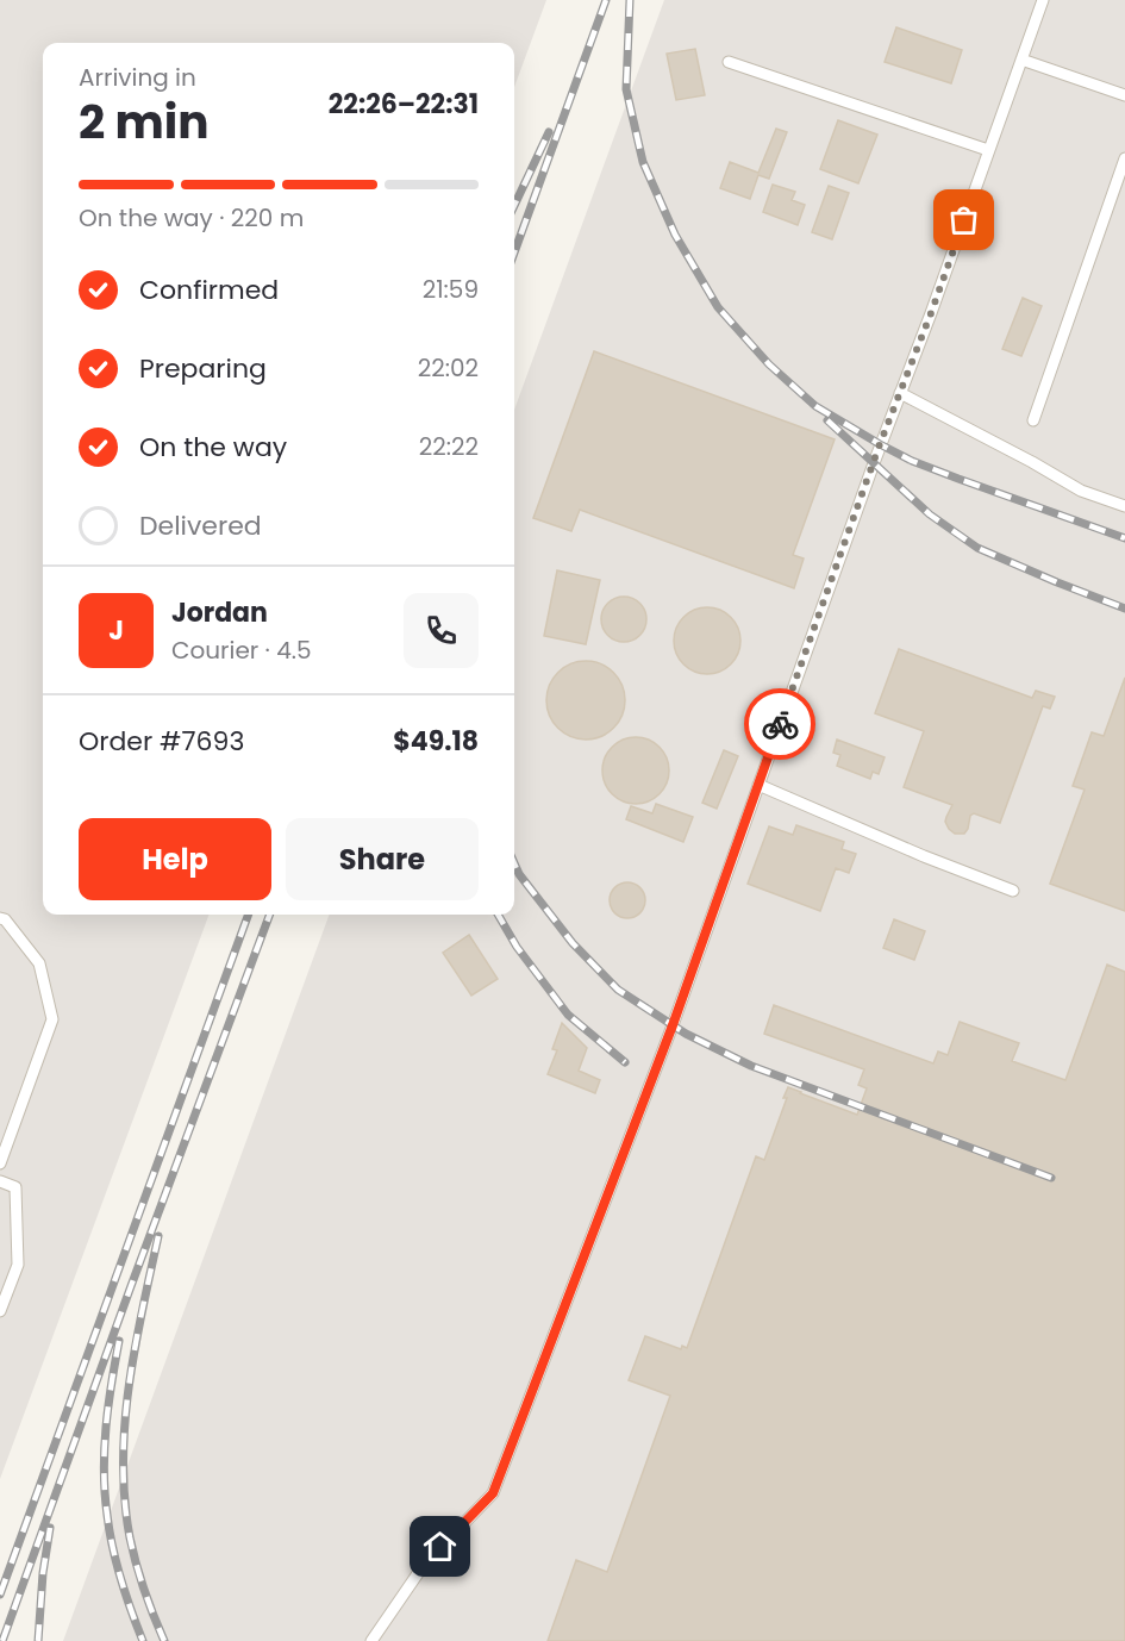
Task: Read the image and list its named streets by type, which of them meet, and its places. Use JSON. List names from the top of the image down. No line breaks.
{"page":{"heading":["2 min","Arriving in","22:26–22:31"],"panel":["Jordan","Courier · 4.5","Order #7693","$49.18"],"bar":"On the way · 220 m","list":[["Confirmed","21:59"],["Preparing","22:02"],["On the way","22:22"],"Delivered"],"round":"J","buttons":["Help","Share"]}}
